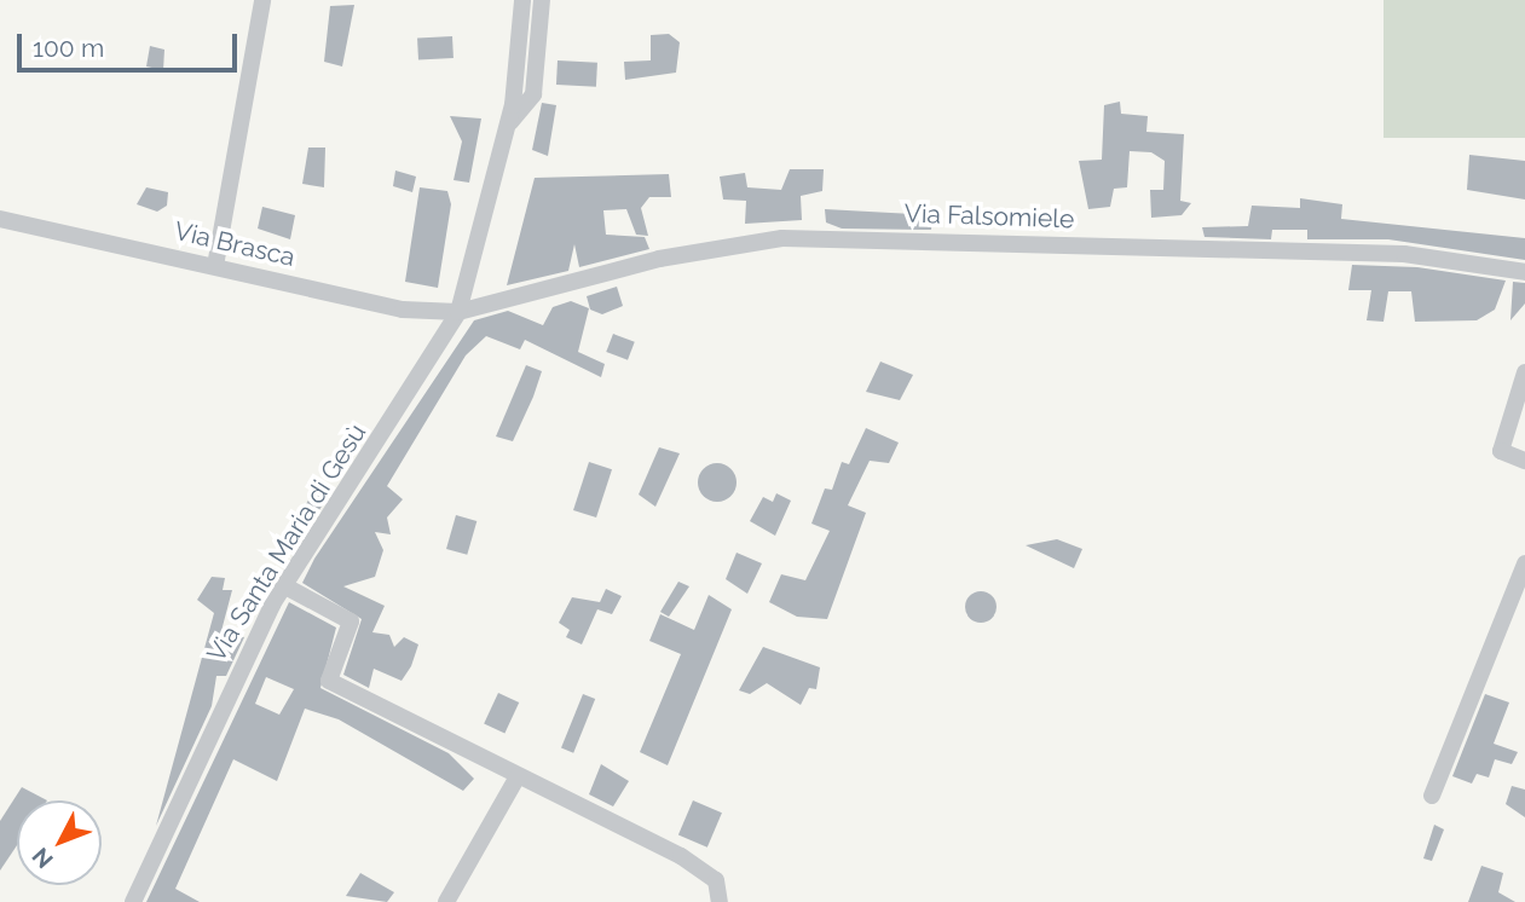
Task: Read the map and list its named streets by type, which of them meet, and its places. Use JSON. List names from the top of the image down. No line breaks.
{"streets":{"street":["Via Falsomiele","Via Brasca","Via Santa Maria di Gesù"]},"crossings":[["Via Falsomiele","Via Brasca"],["Via Falsomiele","Via Santa Maria di Gesù"],["Via Brasca","Via Santa Maria di Gesù"]],"scale_bar":"100 m","north":"bottom left"}
